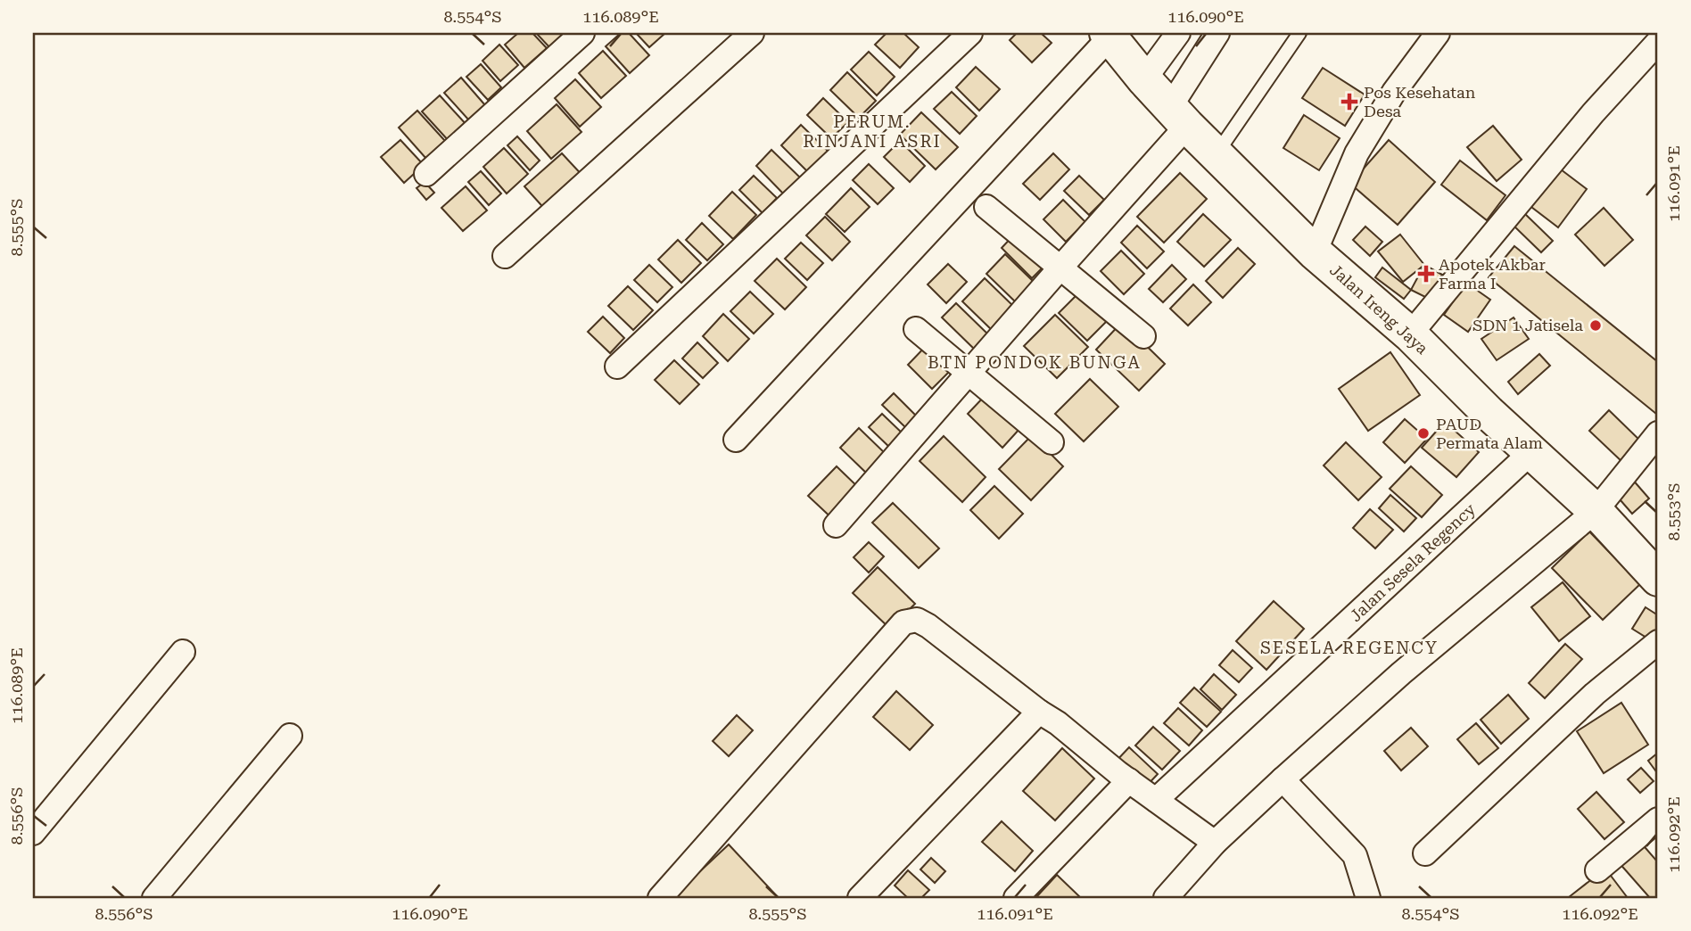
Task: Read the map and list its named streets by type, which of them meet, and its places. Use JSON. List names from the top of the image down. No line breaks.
{"streets":{"street":["Jalan Ireng Jaya","Jalan Sesela Regency"]},"crossings":[["Jalan Ireng Jaya","Jalan Sesela Regency"]],"districts":["PERUM. RINJANI ASRI","BTN PONDOK BUNGA","SESELA REGENCY"],"places":{"health":["Pos Kesehatan Desa","Apotek Akbar Farma I"],"other":["SDN 1 Jatisela","PAUD Permata Alam"]},"coordinates":["8.554°S","116.089°E","116.090°E","116.091°E","8.555°S","8.553°S","8.556°S","116.092°E"]}
